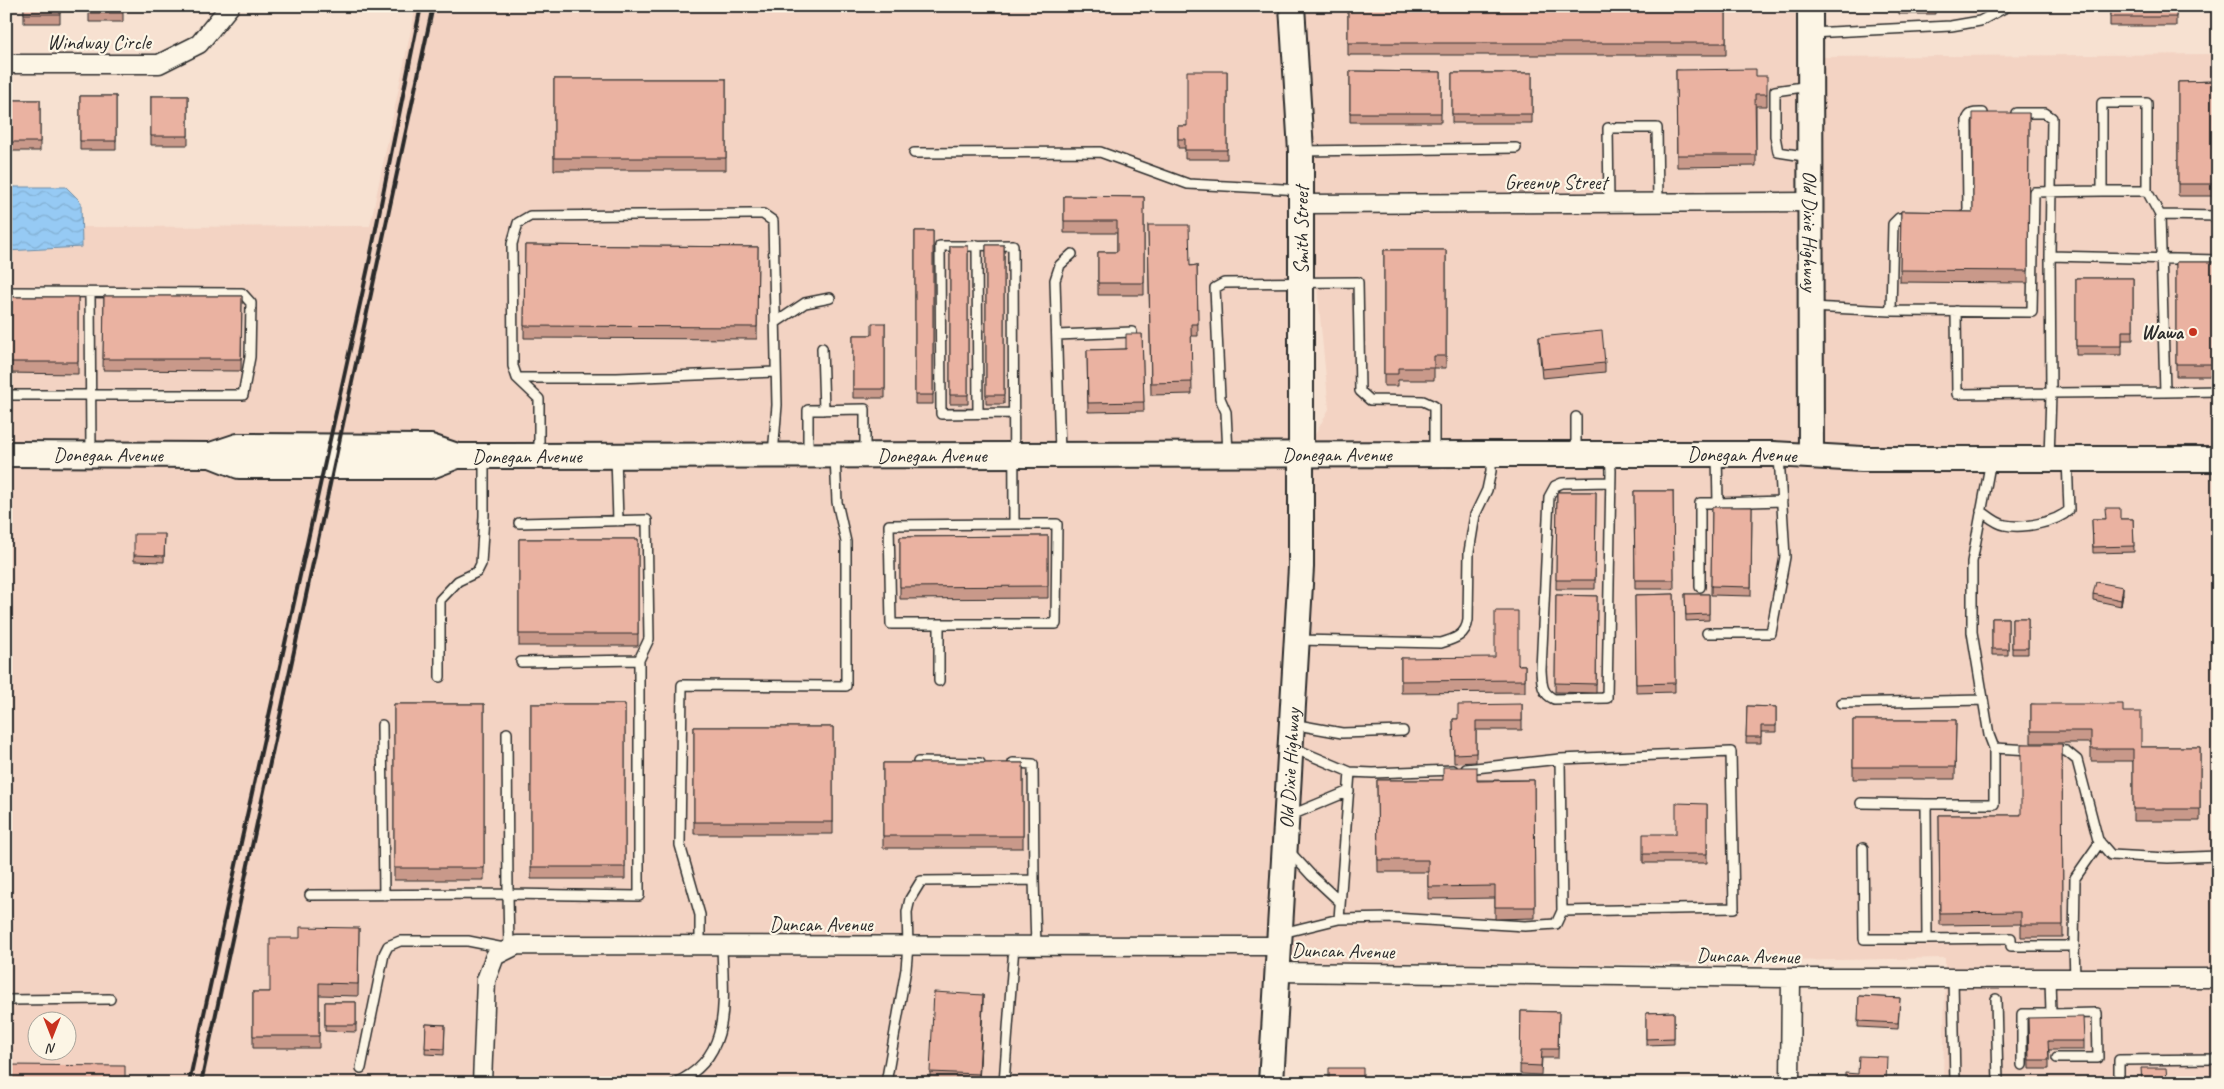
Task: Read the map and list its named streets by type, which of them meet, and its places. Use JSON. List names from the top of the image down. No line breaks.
{"streets":{"street":["Windway Circle","Greenup Street","Smith Street","Old Dixie Highway","Donegan Avenue","Duncan Avenue"]},"crossings":[["Greenup Street","Smith Street"],["Greenup Street","Old Dixie Highway"],["Smith Street","Old Dixie Highway"],["Smith Street","Donegan Avenue"],["Old Dixie Highway","Donegan Avenue"],["Old Dixie Highway","Duncan Avenue"]],"places":["Wawa"],"north":"bottom"}
